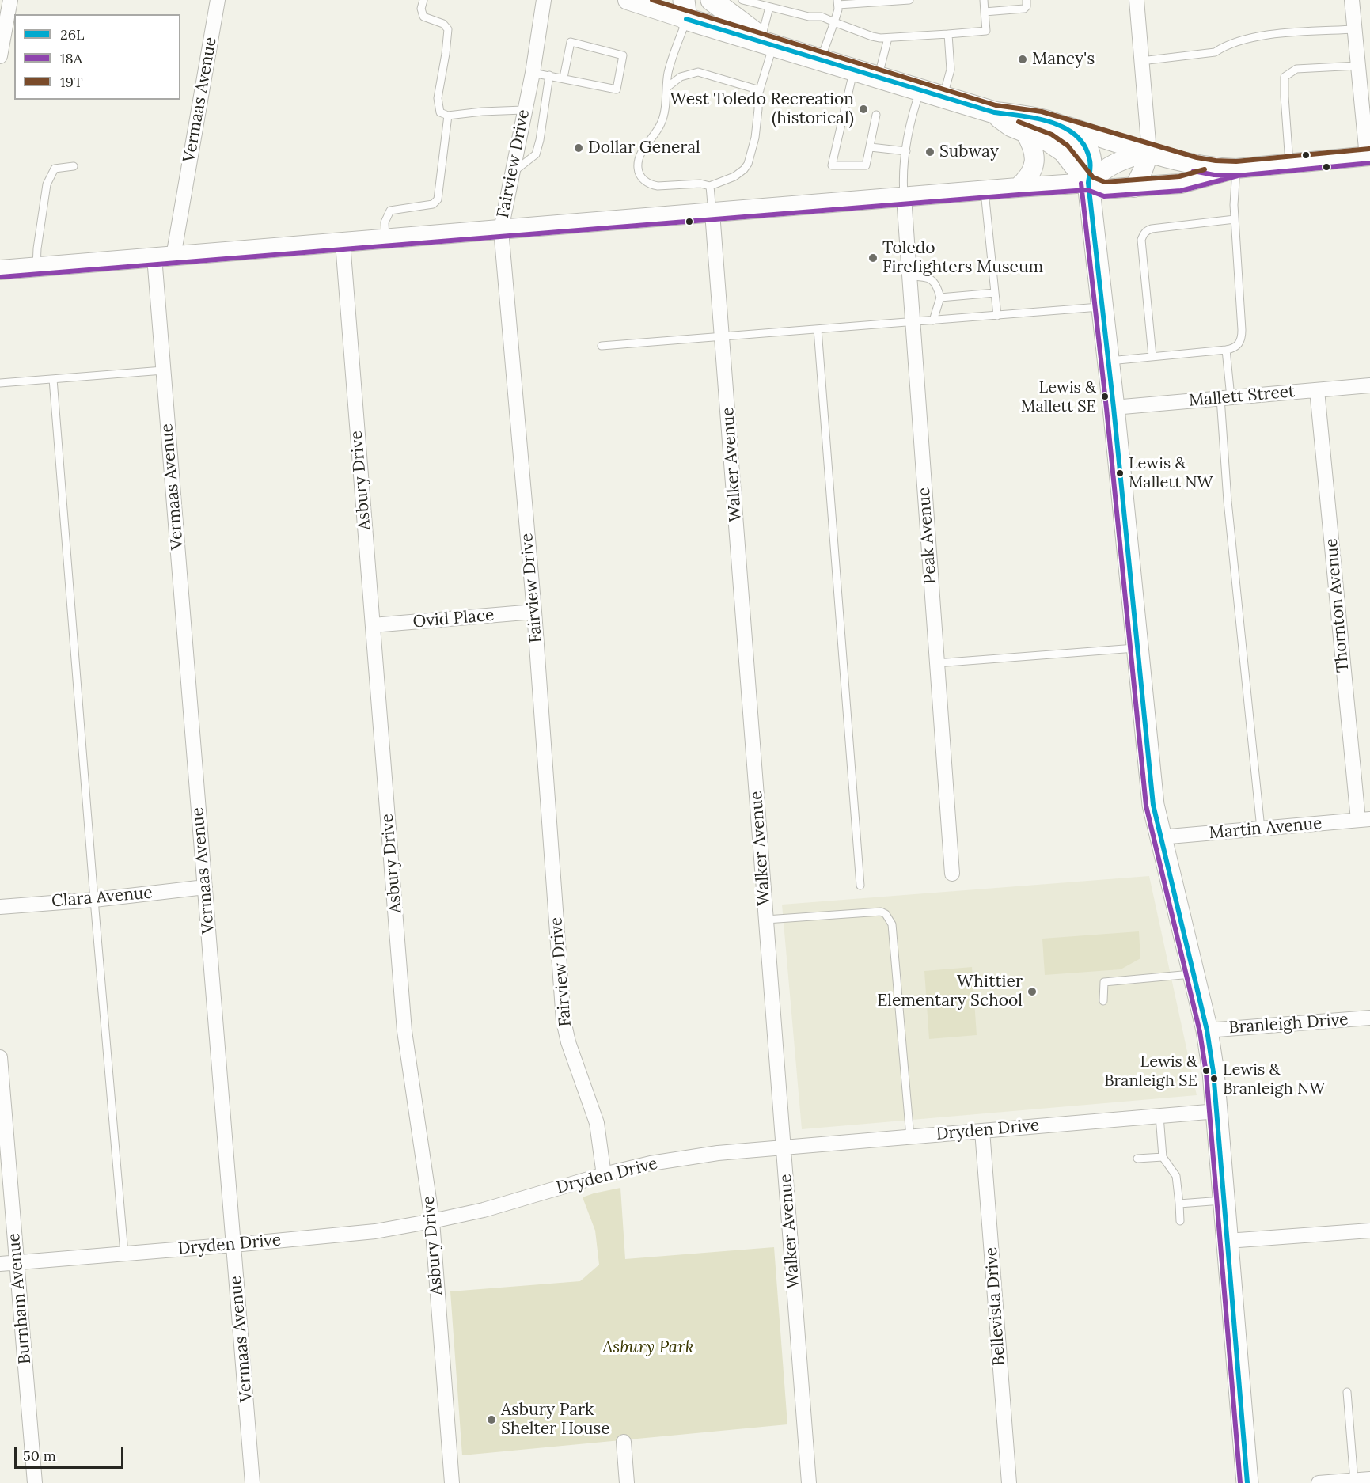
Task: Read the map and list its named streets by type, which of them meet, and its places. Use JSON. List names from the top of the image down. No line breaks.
{"streets":{"street":["Vermaas Avenue","Fairview Drive","Mallett Street","Walker Avenue","Asbury Drive","Peak Avenue","Thornton Avenue","Ovid Place","Martin Avenue","Clara Avenue","Branleigh Drive","Dryden Drive","Burnham Avenue","Bellevista Drive"]},"crossings":[["Vermaas Avenue","Clara Avenue"],["Vermaas Avenue","Dryden Drive"],["Fairview Drive","Ovid Place"],["Fairview Drive","Dryden Drive"],["Mallett Street","Thornton Avenue"],["Walker Avenue","Dryden Drive"],["Asbury Drive","Ovid Place"],["Asbury Drive","Dryden Drive"],["Thornton Avenue","Martin Avenue"],["Dryden Drive","Burnham Avenue"],["Dryden Drive","Bellevista Drive"]],"parks":["Asbury Park"],"places":["Mancy's","West Toledo Recreation (historical)","Dollar General","Subway","Toledo Firefighters Museum","Lewis & Mallett SE","Lewis & Mallett NW","Whittier Elementary School","Lewis & Branleigh SE","Lewis & Branleigh NW","Asbury Park Shelter House"],"lines":["transit line 19T","transit line 26L","transit line 18A"],"legend":["26L","18A","19T"],"scale_bar":"50 m"}
